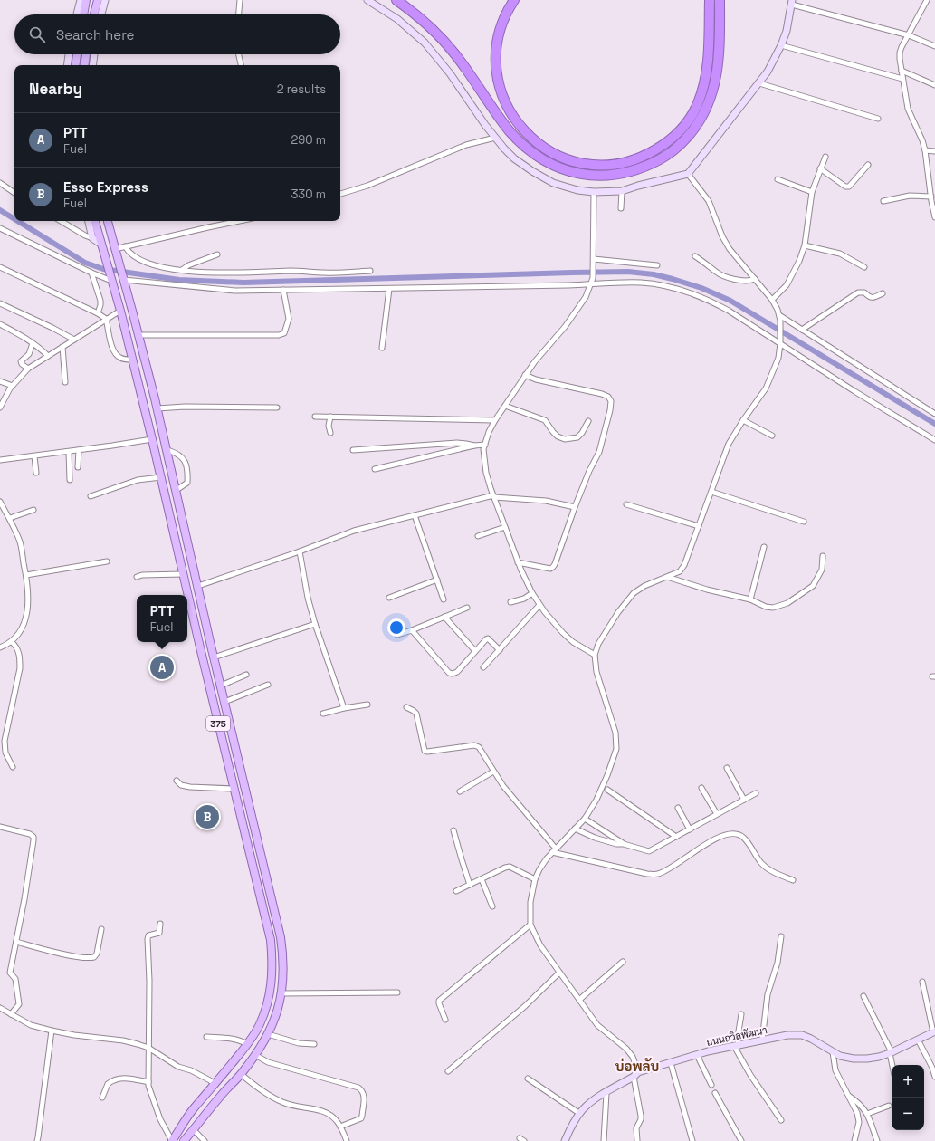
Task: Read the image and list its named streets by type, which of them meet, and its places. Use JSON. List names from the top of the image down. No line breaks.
{"streets":{"main road":["375","ถนนถวิลพัฒนา"]},"districts":["บ่อพลับ"],"page":{"search":"Search here","heading":["Nearby","2 results"],"list":[{"mark":"A","name":"PTT","note":"Fuel","value":"290 m"},{"mark":"B","name":"Esso Express","note":"Fuel","value":"330 m"}],"popup":["PTT","Fuel"],"pins":["A","B"],"map_buttons":["+","−"]}}
